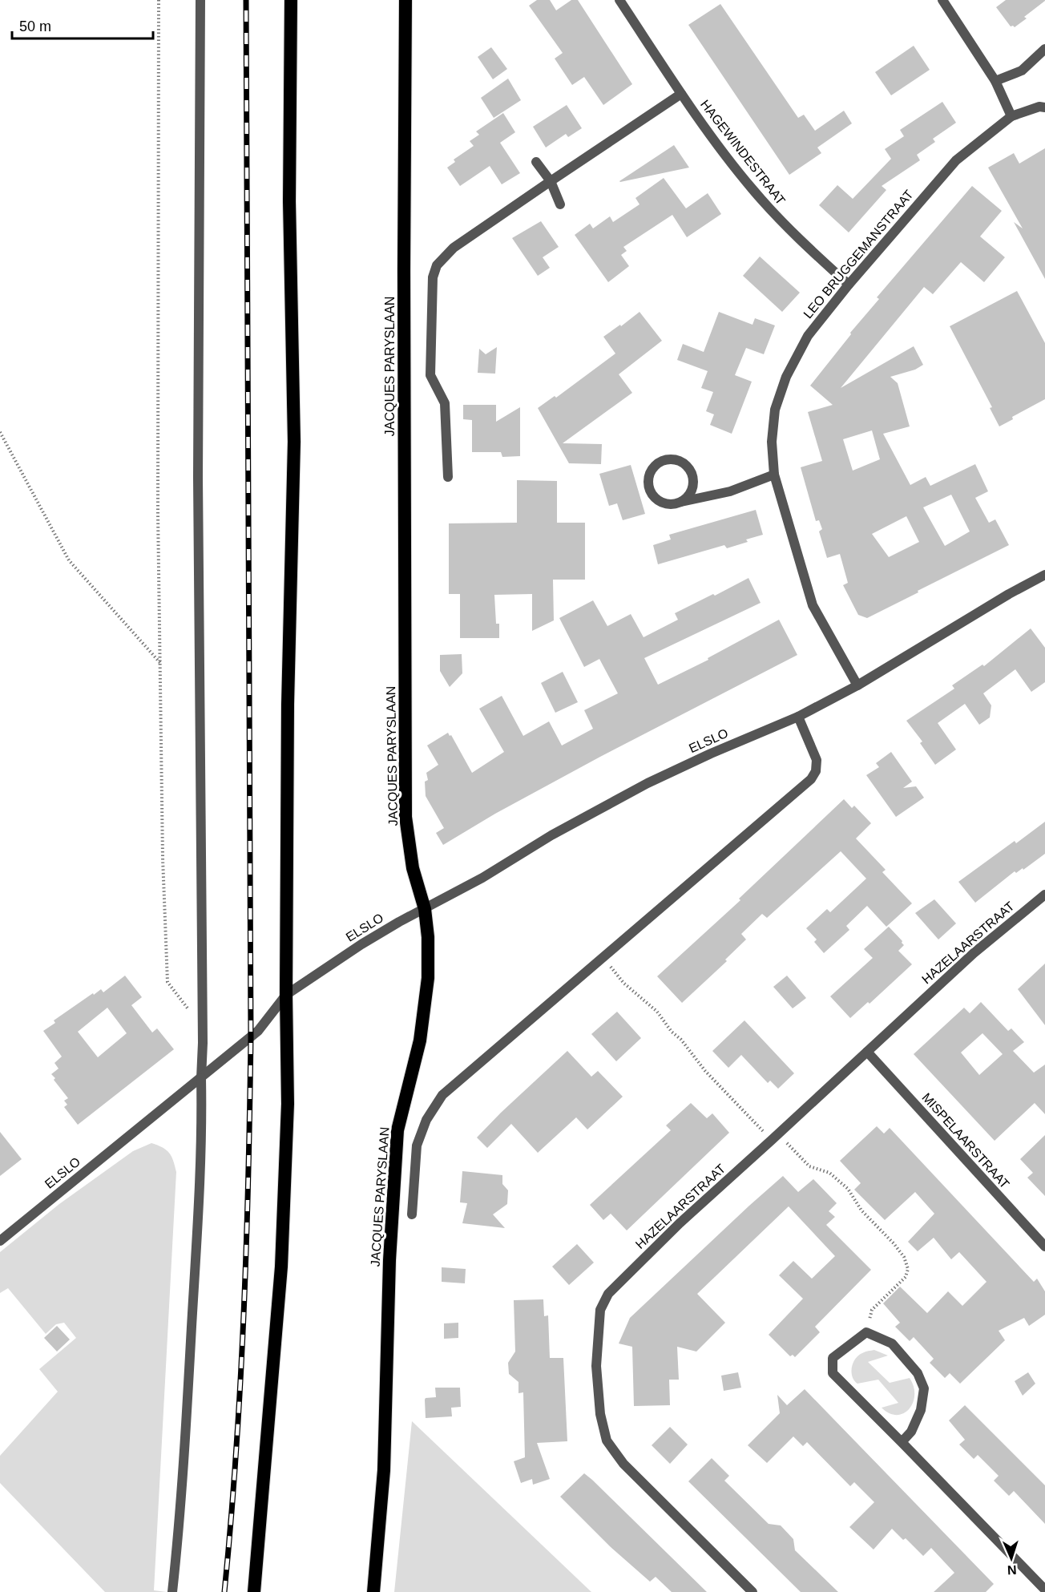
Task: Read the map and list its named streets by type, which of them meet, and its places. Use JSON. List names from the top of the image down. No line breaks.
{"streets":{"highway":["JACQUES PARYSLAAN"],"street":["HAGEWINDESTRAAT","LEO BRUGGEMANSTRAAT","ELSLO","HAZELAARSTRAAT","MISPELAARSTRAAT"]},"crossings":[["HAGEWINDESTRAAT","LEO BRUGGEMANSTRAAT"],["LEO BRUGGEMANSTRAAT","ELSLO"],["JACQUES PARYSLAAN","ELSLO"],["HAZELAARSTRAAT","MISPELAARSTRAAT"]],"scale_bar":"50 m","north":"bottom"}
